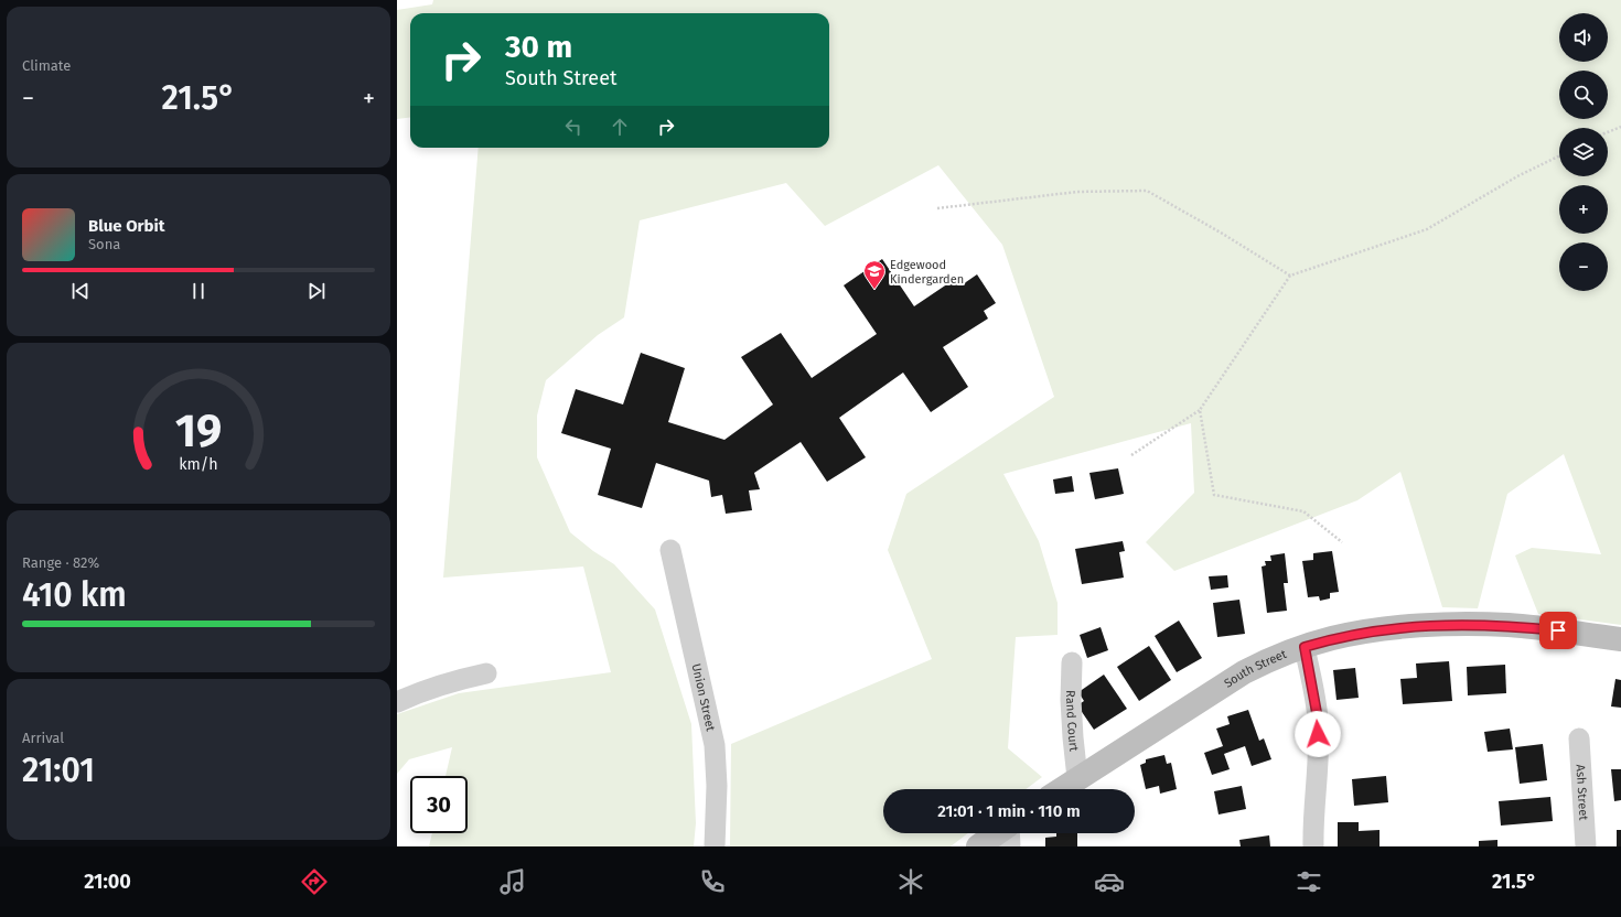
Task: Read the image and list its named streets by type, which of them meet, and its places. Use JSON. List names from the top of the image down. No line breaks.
{"streets":{"street":["South Street","Union Street","Rand Court","Ash Street"]},"crossings":[["South Street","Rand Court"]],"places":{"school or university":["Edgewood Kindergarden"]},"page":{"tile":["Climate",["Range · 82%","410 km"],["Arrival","21:01"]],"map_buttons":["+","−"],"turn":["30 m","South Street"],"heat":["−","21.5°","+"],"song":["Blue Orbit","Sona"],"limit":"30","trip":"21:01 · 1 min · 110 m","tabs":["21:00","21.5°"],"gauge":["19","km/h"]}}
